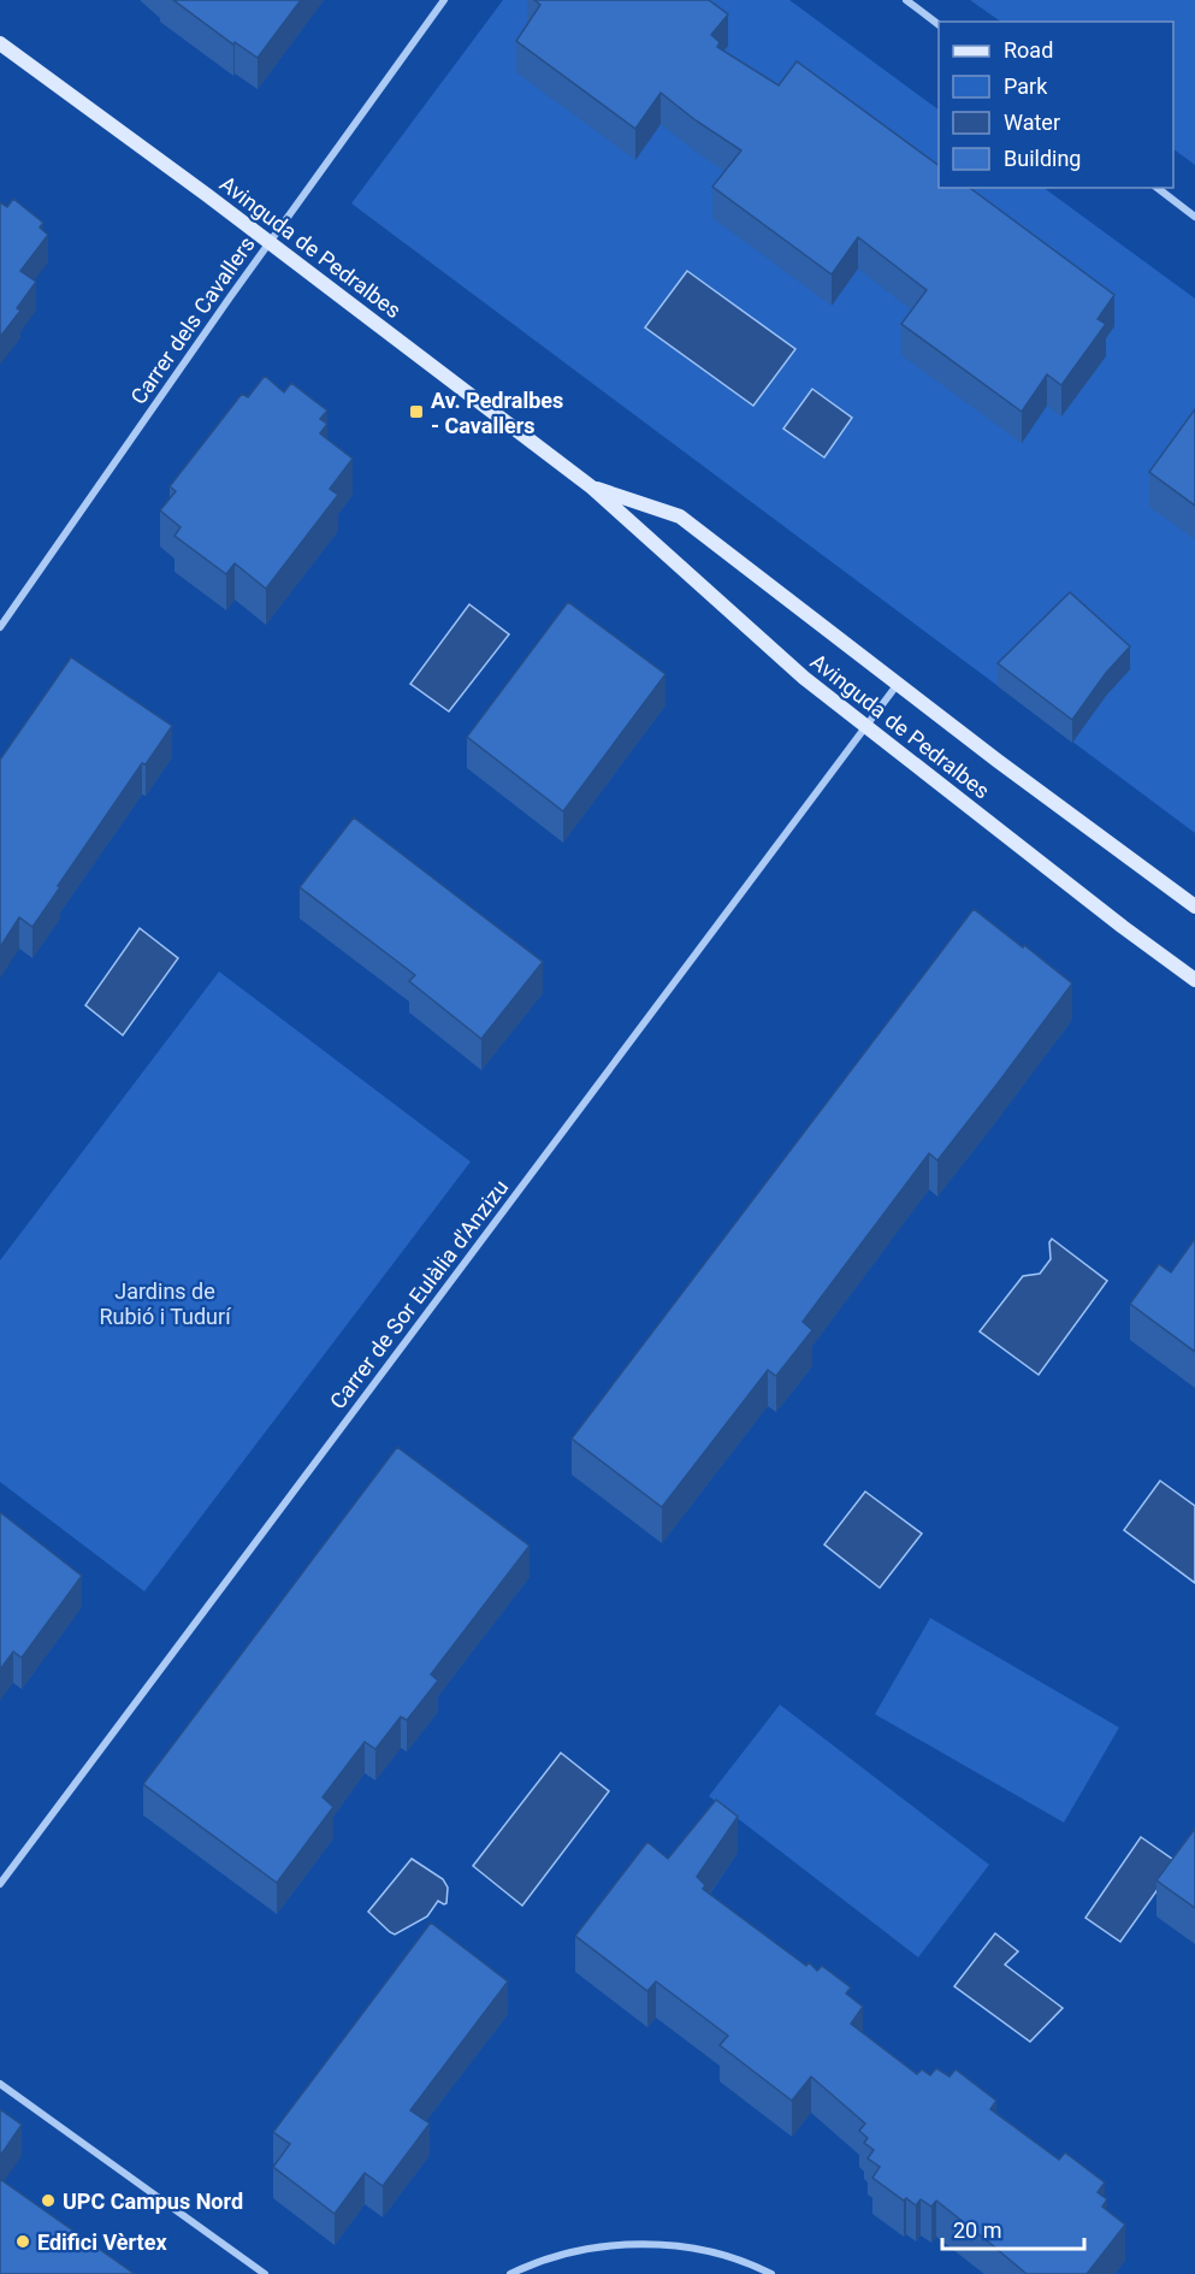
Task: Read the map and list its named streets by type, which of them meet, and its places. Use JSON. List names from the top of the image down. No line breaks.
{"streets":{"street":["Avinguda de Pedralbes","Carrer dels Cavallers","Carrer de Sor Eulàlia d'Anzizu"]},"crossings":[["Avinguda de Pedralbes","Carrer dels Cavallers"],["Avinguda de Pedralbes","Carrer de Sor Eulàlia d'Anzizu"]],"parks":["Jardins de Rubió i Tudurí"],"places":{"transit":["Av. Pedralbes - Cavallers"],"other":["UPC Campus Nord","Edifici Vèrtex"]},"legend":["Road","Park","Water","Building"],"scale_bar":"20 m"}
